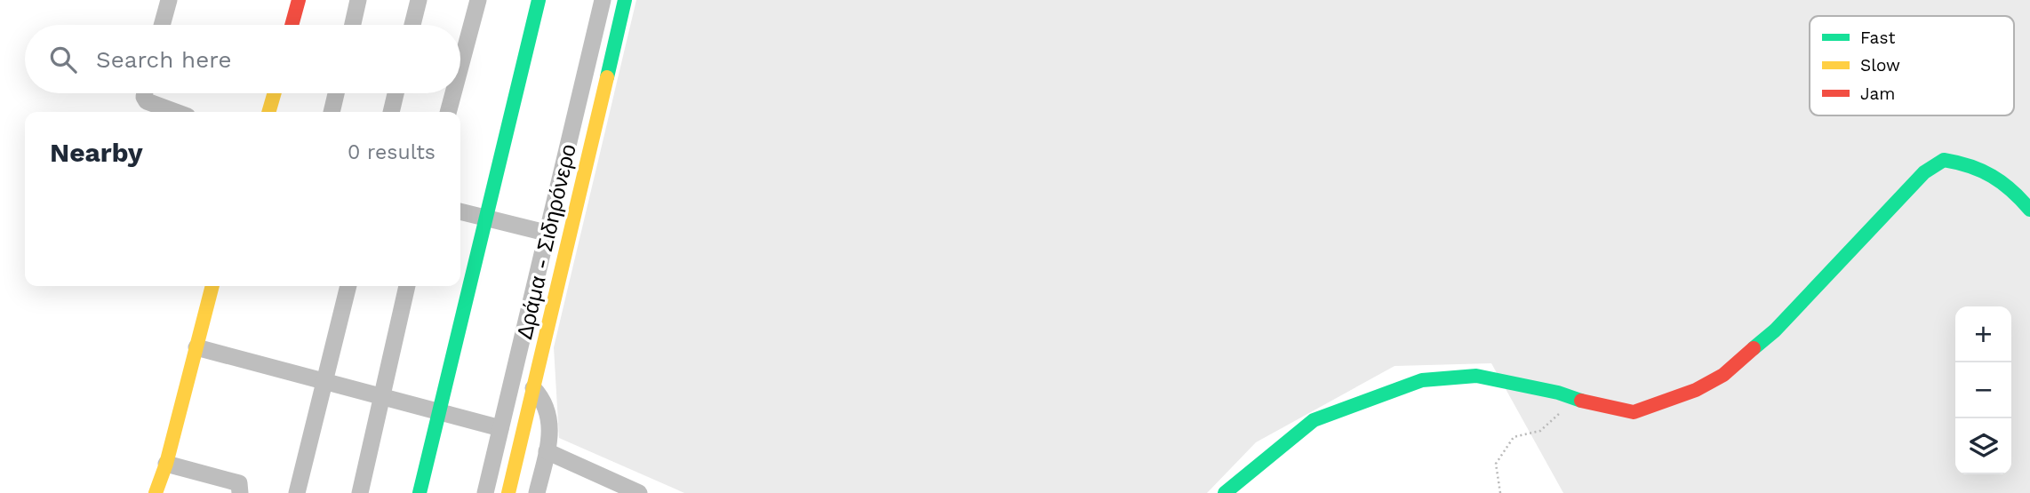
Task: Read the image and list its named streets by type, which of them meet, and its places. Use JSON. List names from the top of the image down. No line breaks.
{"streets":{"street":["Δράμα - Σιδηρόνερο"]},"legend":["Fast","Slow","Jam"],"page":{"search":"Search here","heading":["Nearby","0 results"],"map_buttons":["+","−"]}}
